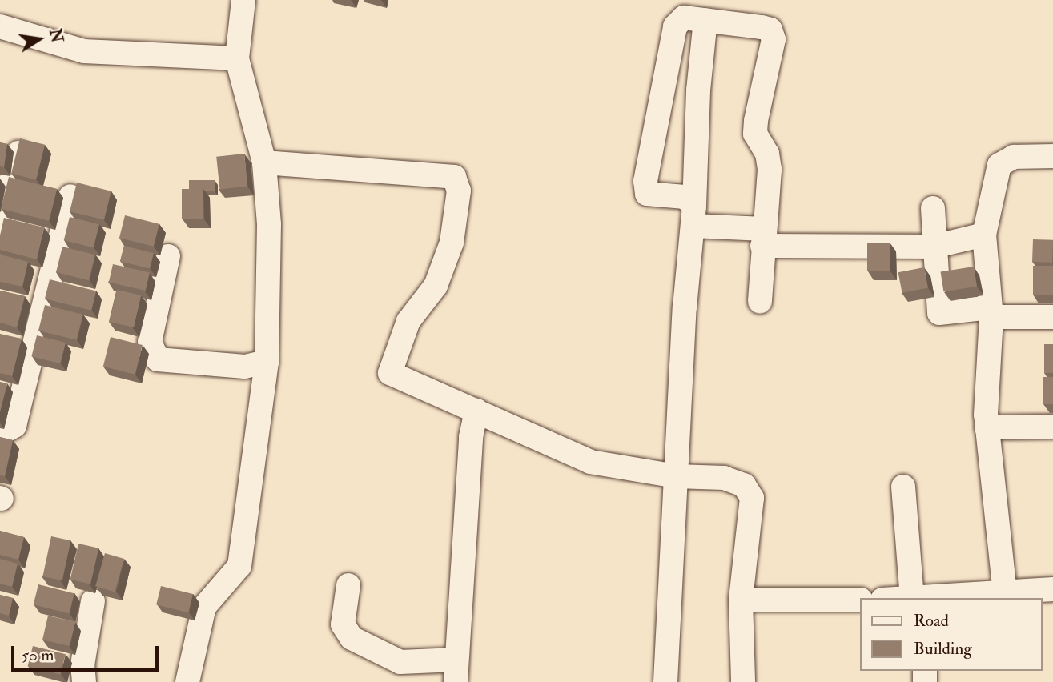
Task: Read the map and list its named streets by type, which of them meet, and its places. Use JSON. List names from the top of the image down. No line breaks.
{"legend":["Road","Building"],"scale_bar":"50 m","north":"right"}
